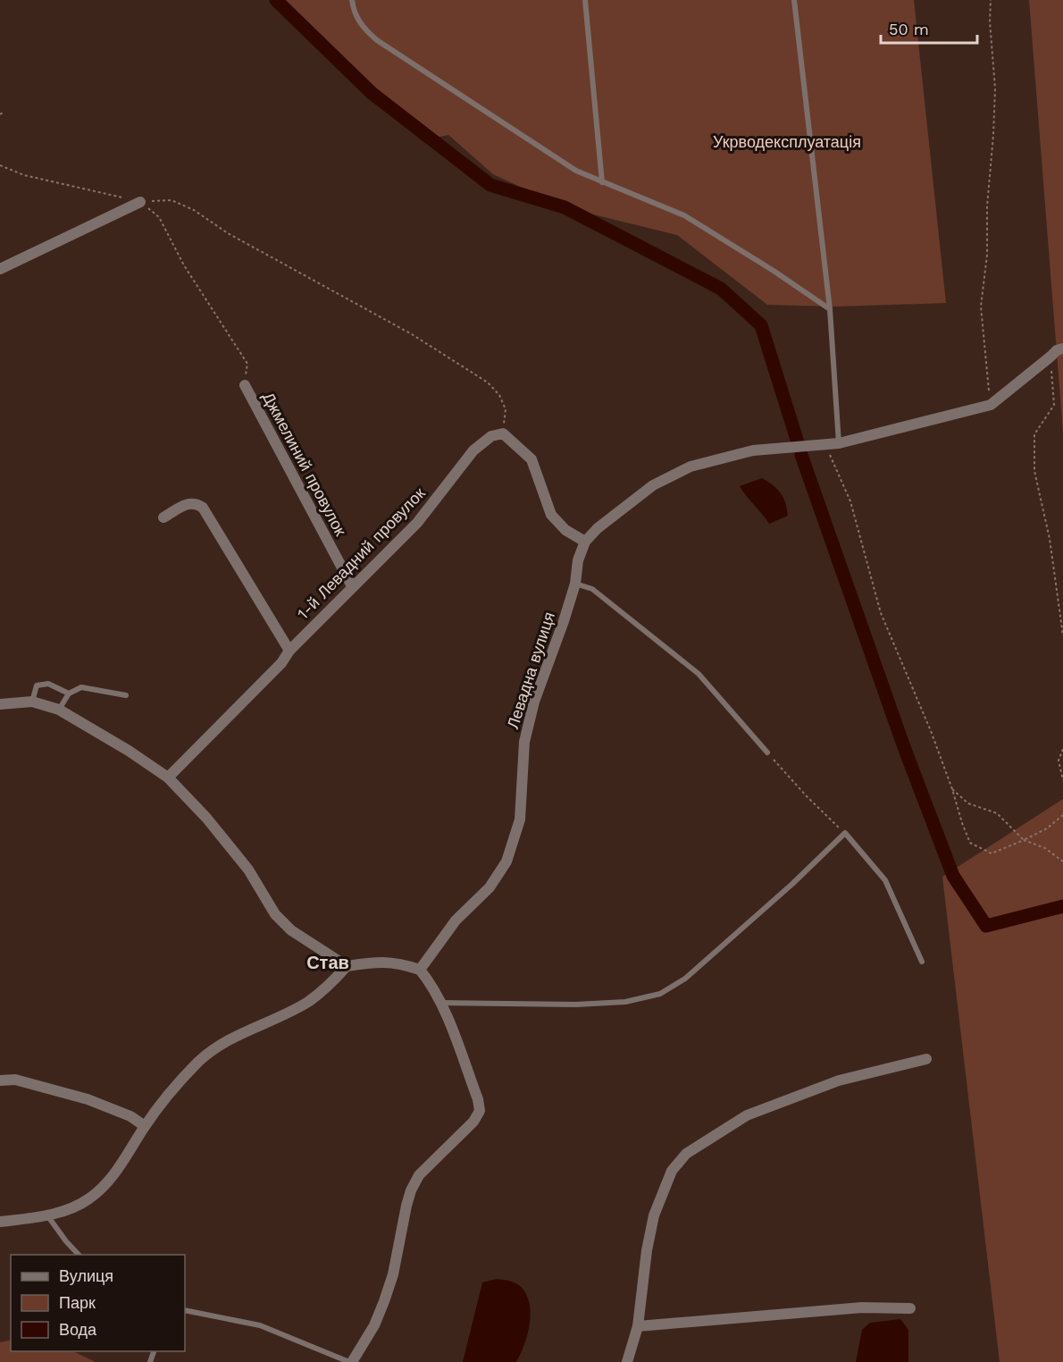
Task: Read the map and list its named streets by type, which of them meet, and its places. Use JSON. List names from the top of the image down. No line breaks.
{"streets":{"street":["Джмелиний провулок","1-й Левадний провулок","Левадна вулиця"]},"crossings":[["Джмелиний провулок","1-й Левадний провулок"]],"districts":["Став"],"parks":["Укрводексплуатація"],"legend":["Вулиця","Парк","Вода"],"scale_bar":"50 m"}
